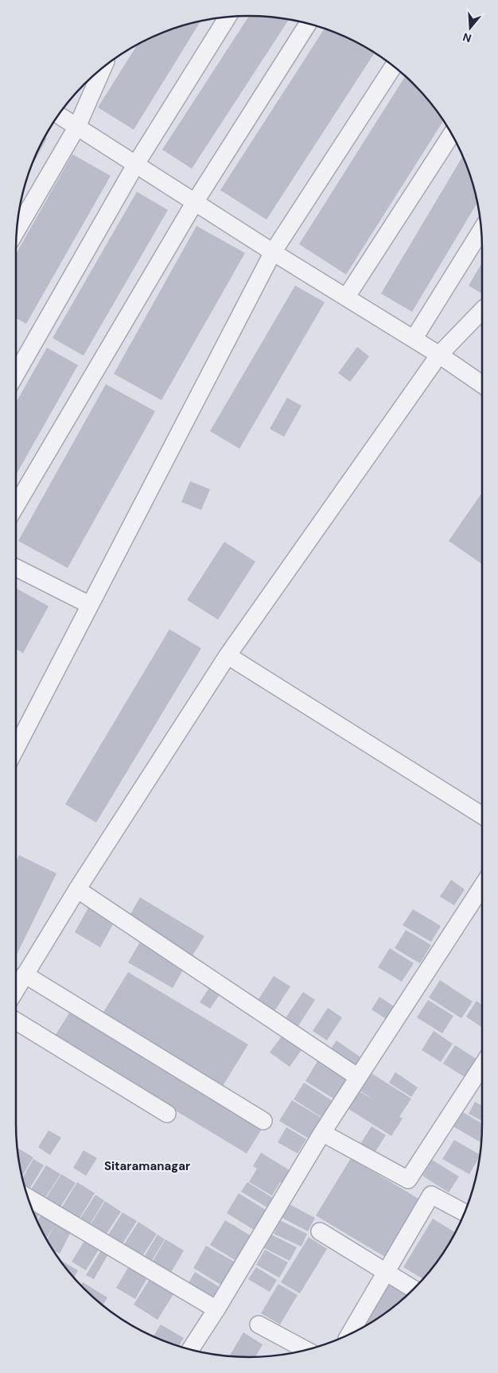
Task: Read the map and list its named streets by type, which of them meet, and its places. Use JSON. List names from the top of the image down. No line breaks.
{"districts":["Sitaramanagar"],"north":"bottom"}
